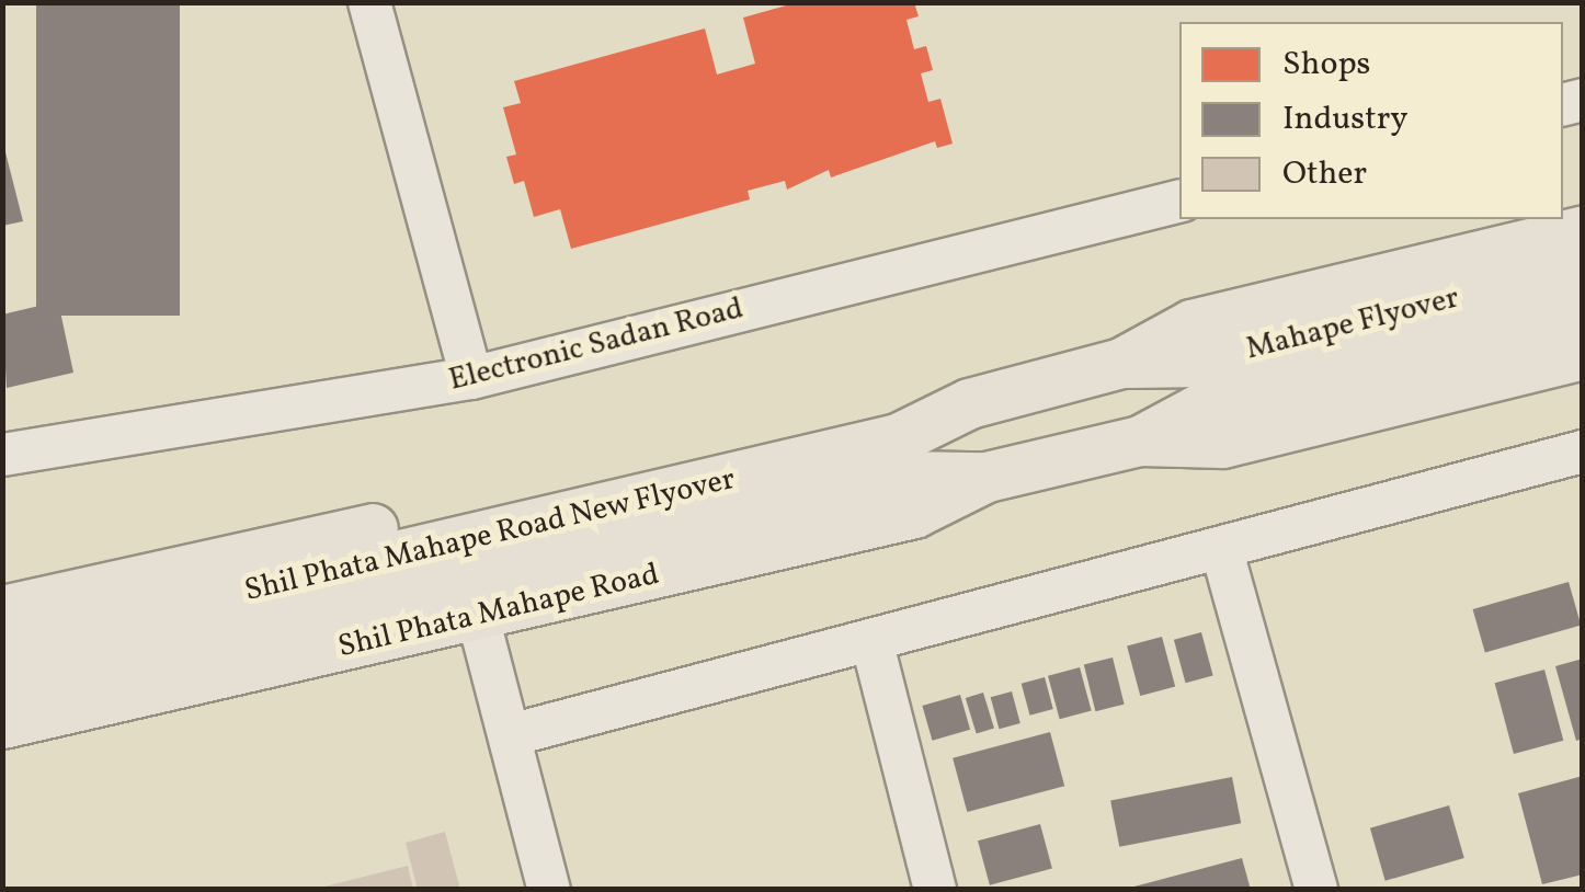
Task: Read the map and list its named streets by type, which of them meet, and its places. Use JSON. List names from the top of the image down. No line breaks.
{"streets":{"main road":["Mahape Flyover","Shil Phata Mahape Road New Flyover","Shil Phata Mahape Road"],"street":["Electronic Sadan Road"]},"crossings":[["Shil Phata Mahape Road New Flyover","Shil Phata Mahape Road"]],"legend":["Shops","Industry","Other"]}
